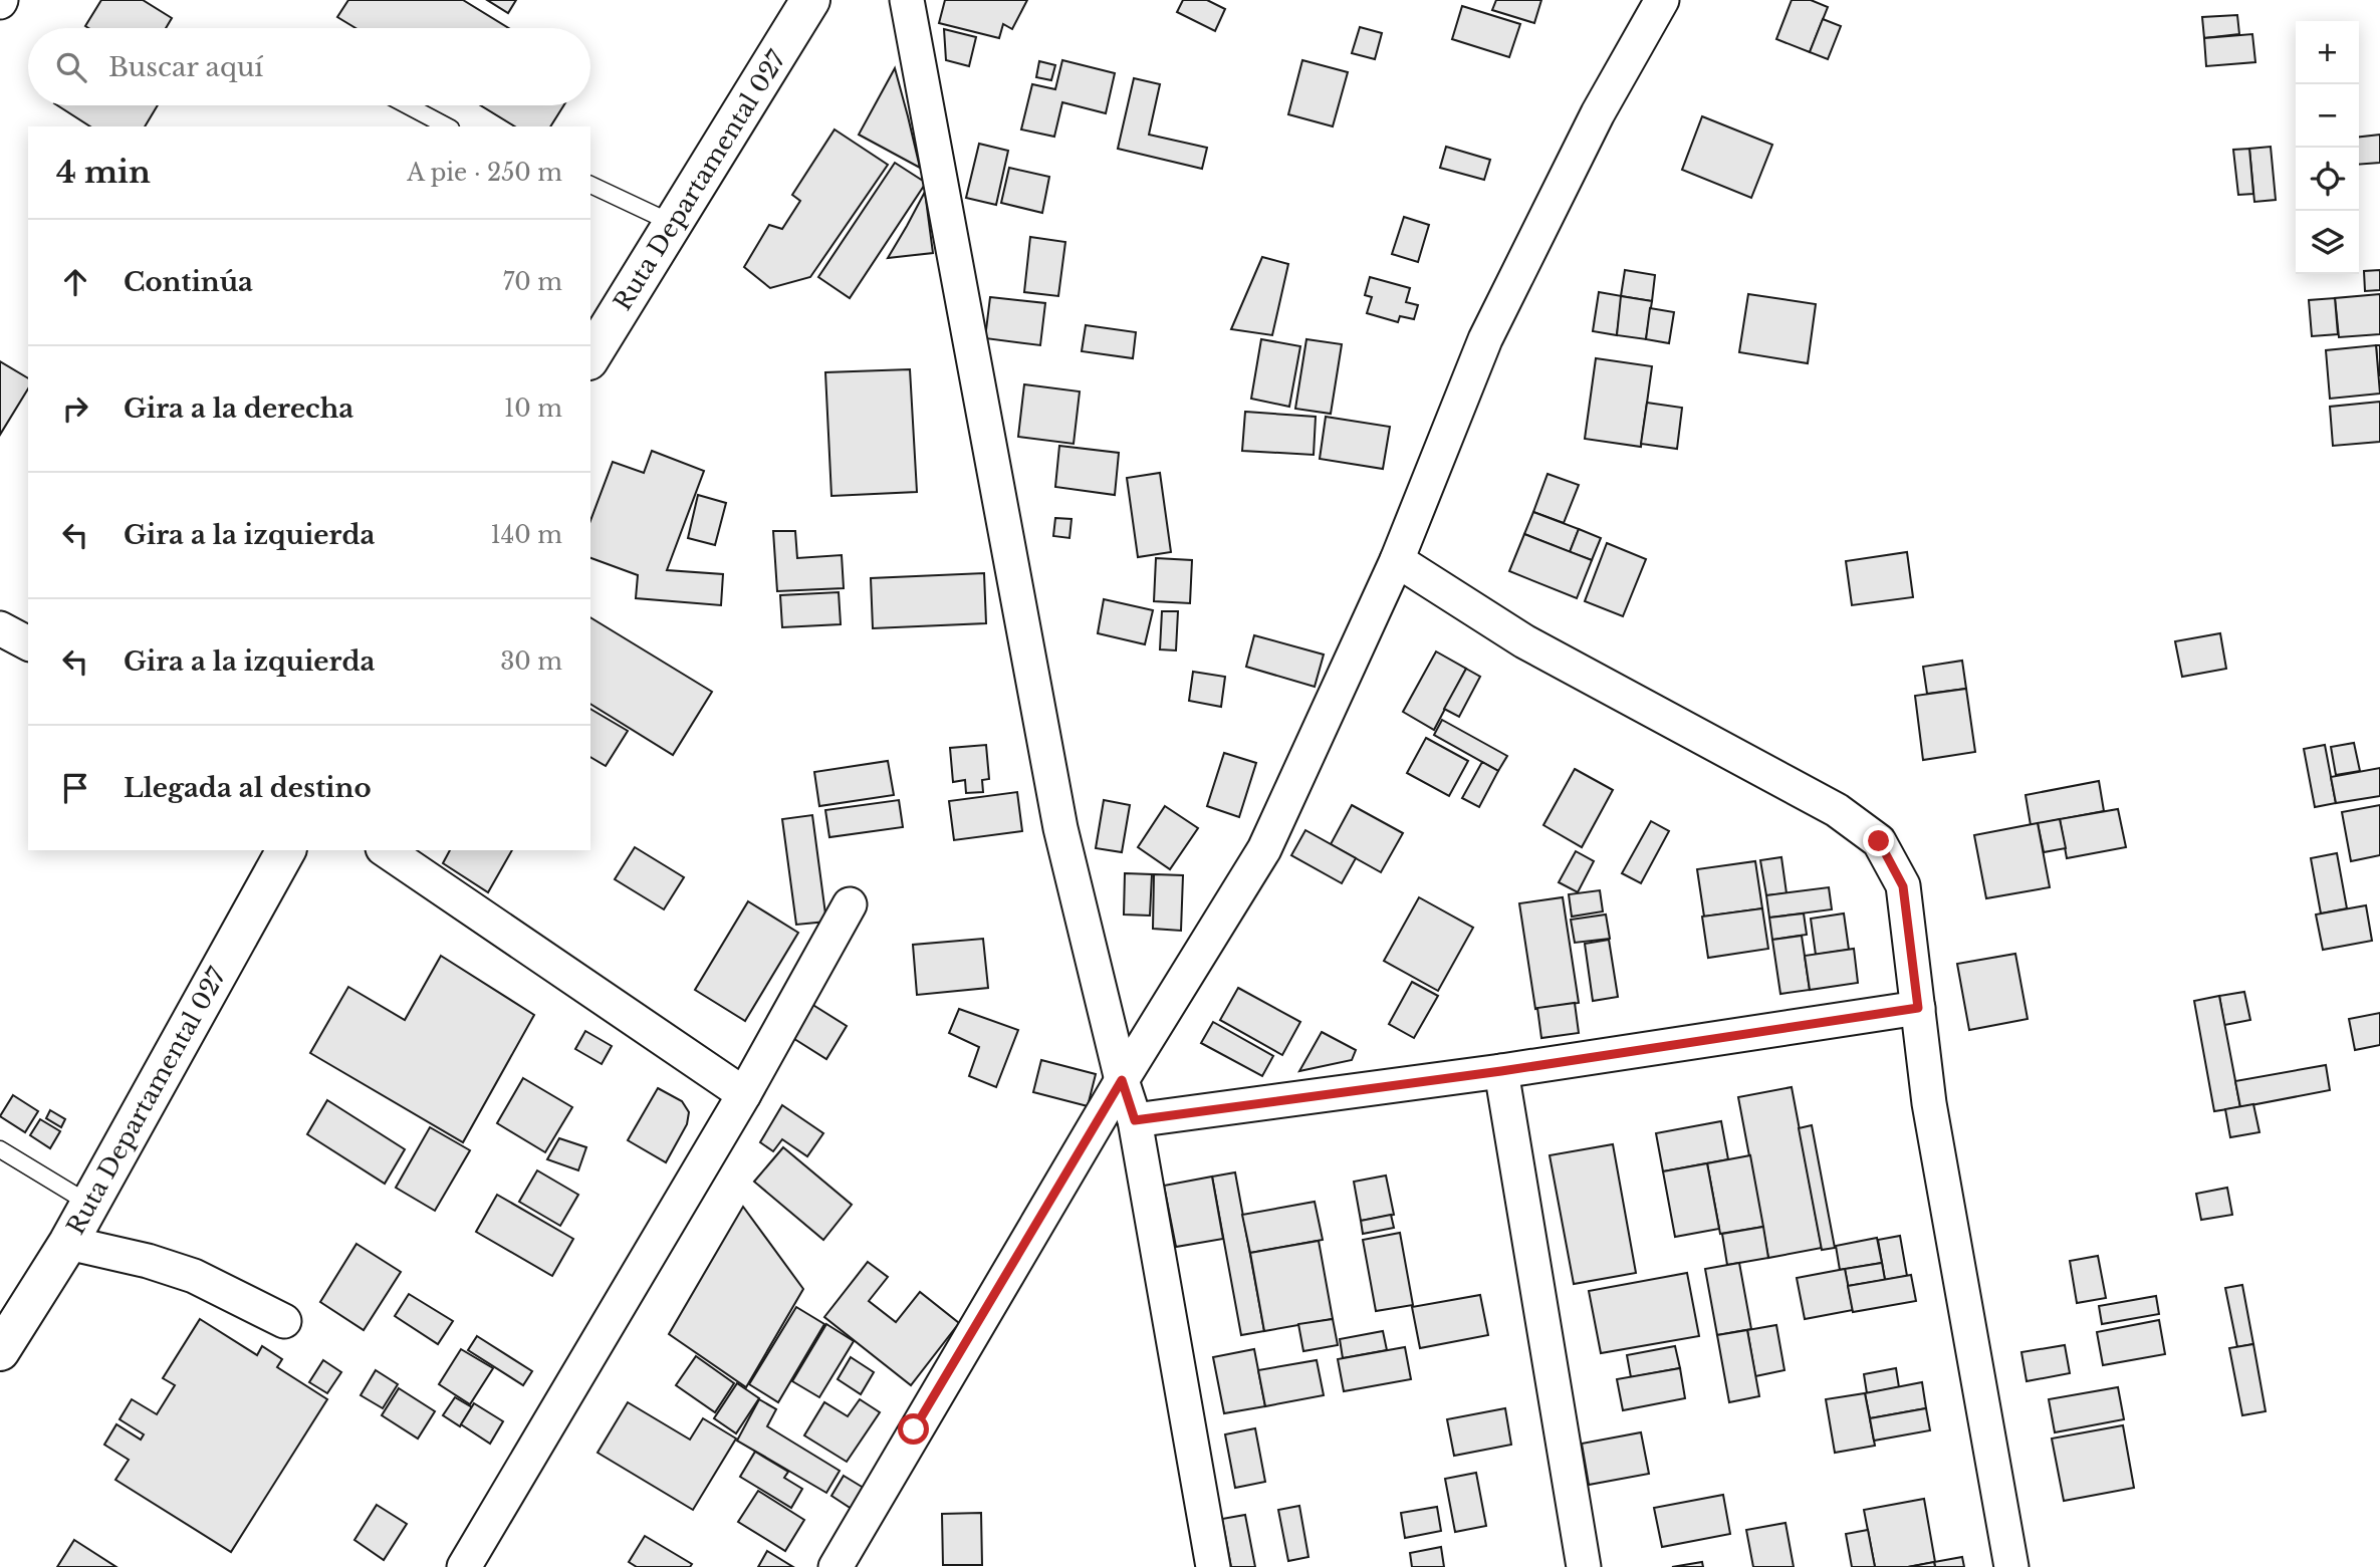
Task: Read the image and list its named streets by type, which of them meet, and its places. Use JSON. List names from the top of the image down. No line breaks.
{"streets":{"main road":["Ruta Departamental 027"]},"page":{"map_buttons":["+","−"],"search":"Buscar aquí","heading":["4 min","A pie · 250 m"],"list":[["Continúa","70 m"],["Gira a la derecha","10 m"],["Gira a la izquierda","140 m"],["Gira a la izquierda","30 m"],"Llegada al destino"]}}
